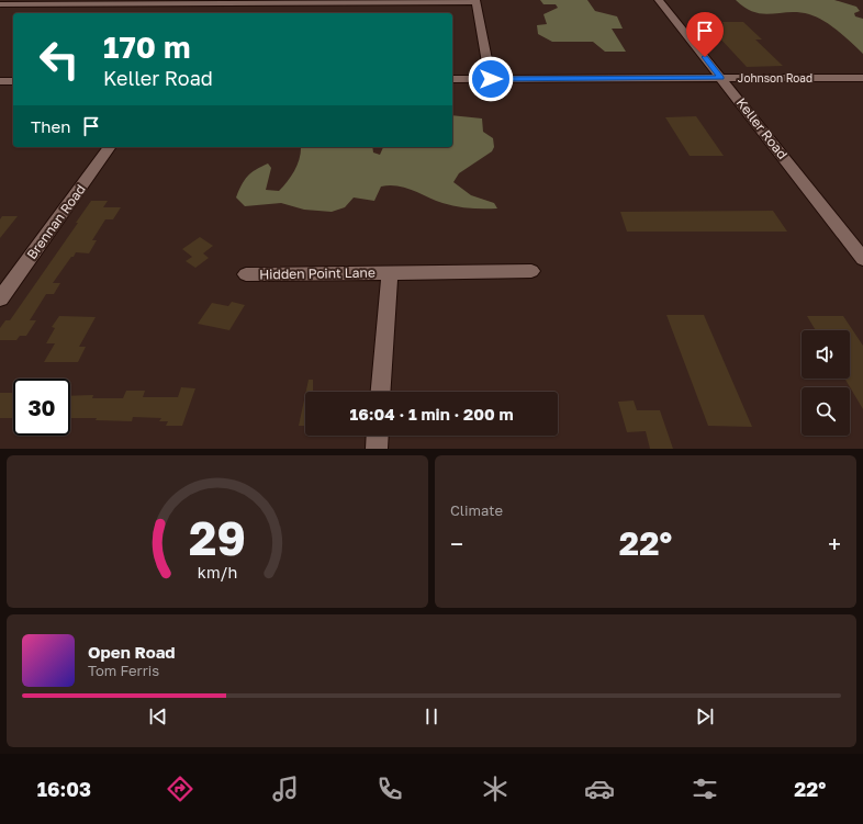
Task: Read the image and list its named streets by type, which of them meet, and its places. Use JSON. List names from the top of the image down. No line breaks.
{"streets":{"street":["Johnson Road","Keller Road","Brennan Road","Hidden Point Lane"]},"crossings":[["Johnson Road","Keller Road"]],"page":{"turn":["170 m","Keller Road"],"then":"Then","limit":"30","trip":"16:04 · 1 min · 200 m","tile":"Climate","heat":["−","22°","+"],"song":["Open Road","Tom Ferris"],"tabs":["16:03","22°"],"gauge":["29","km/h"]}}
